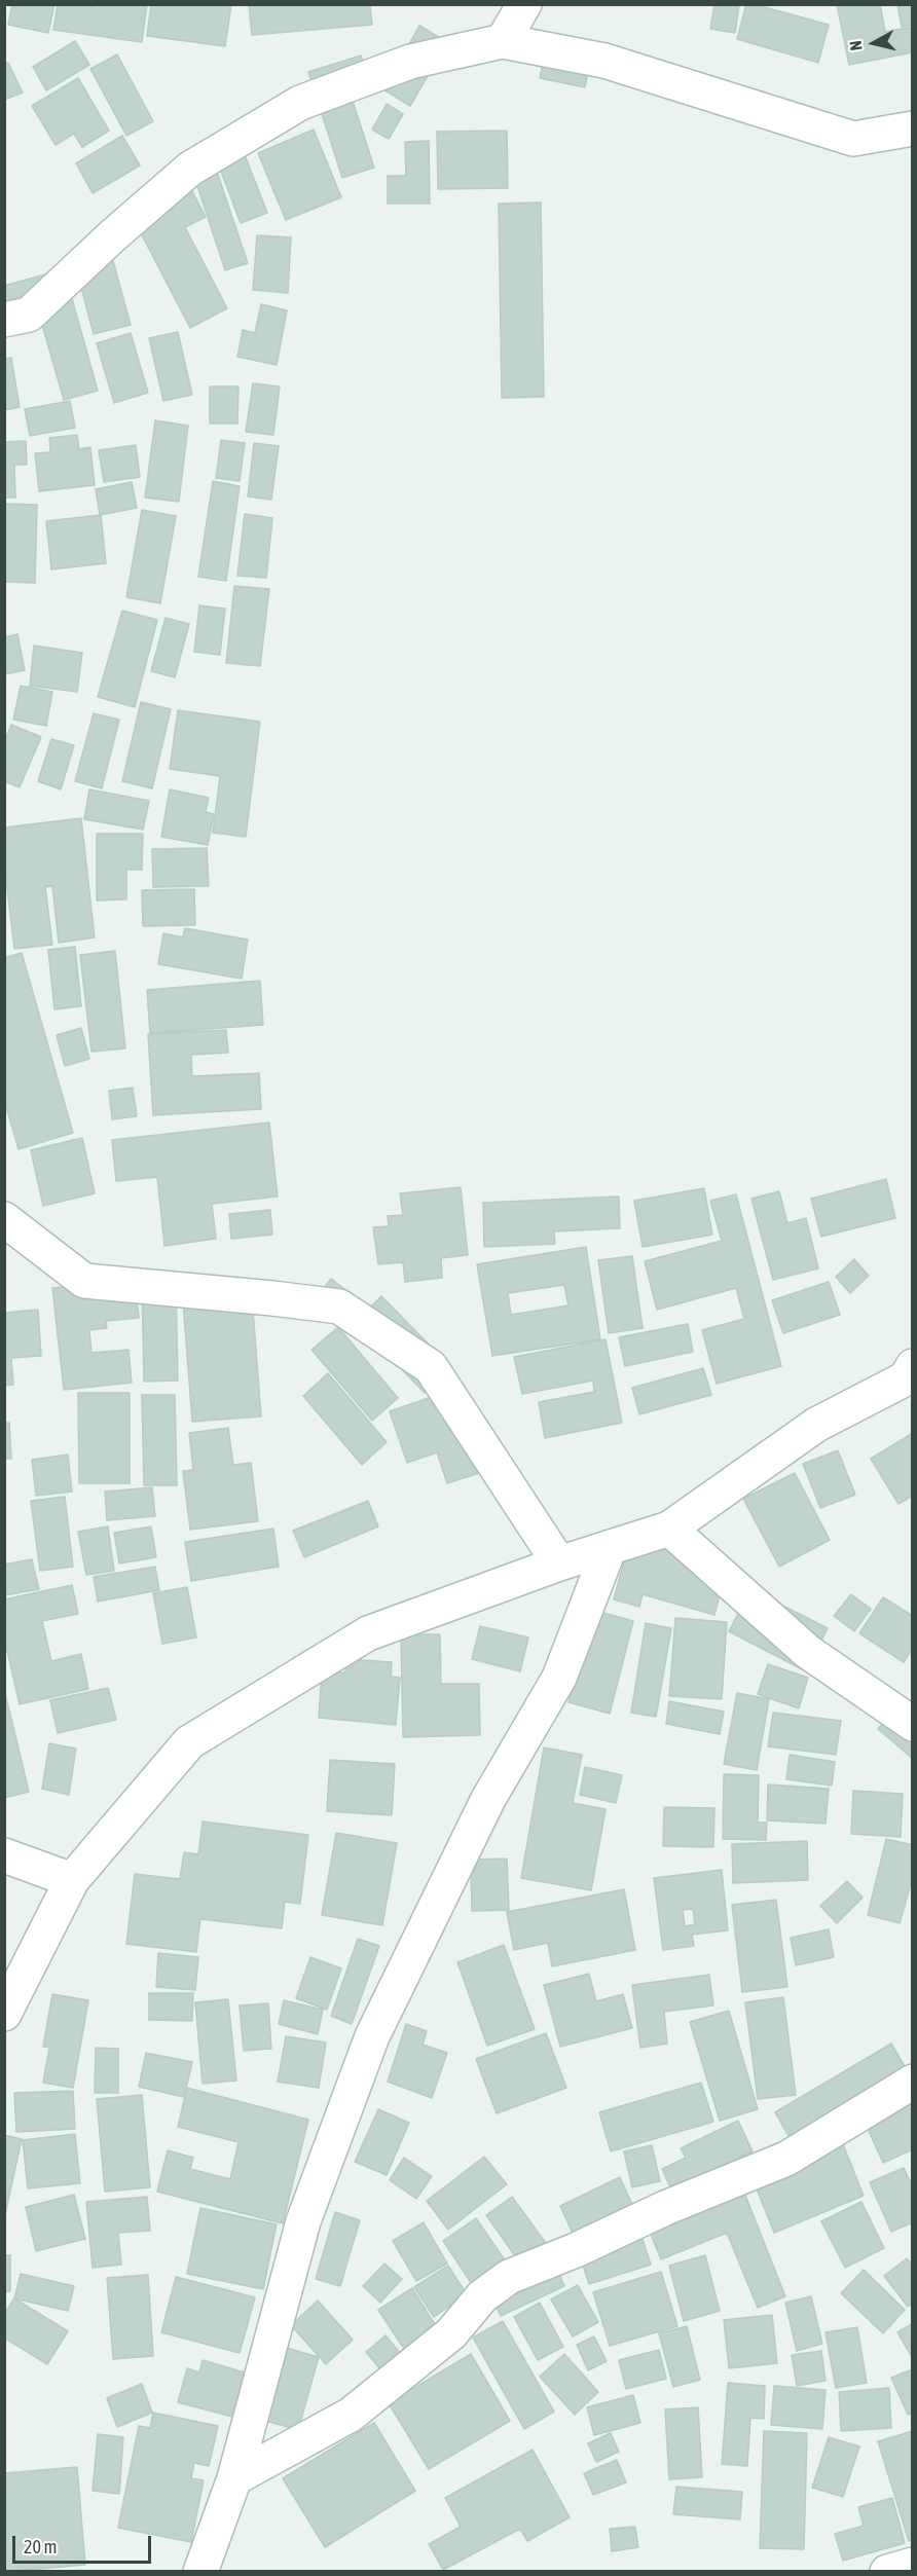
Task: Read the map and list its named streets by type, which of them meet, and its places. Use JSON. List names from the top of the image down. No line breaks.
{"scale_bar":"20 m","north":"left"}
